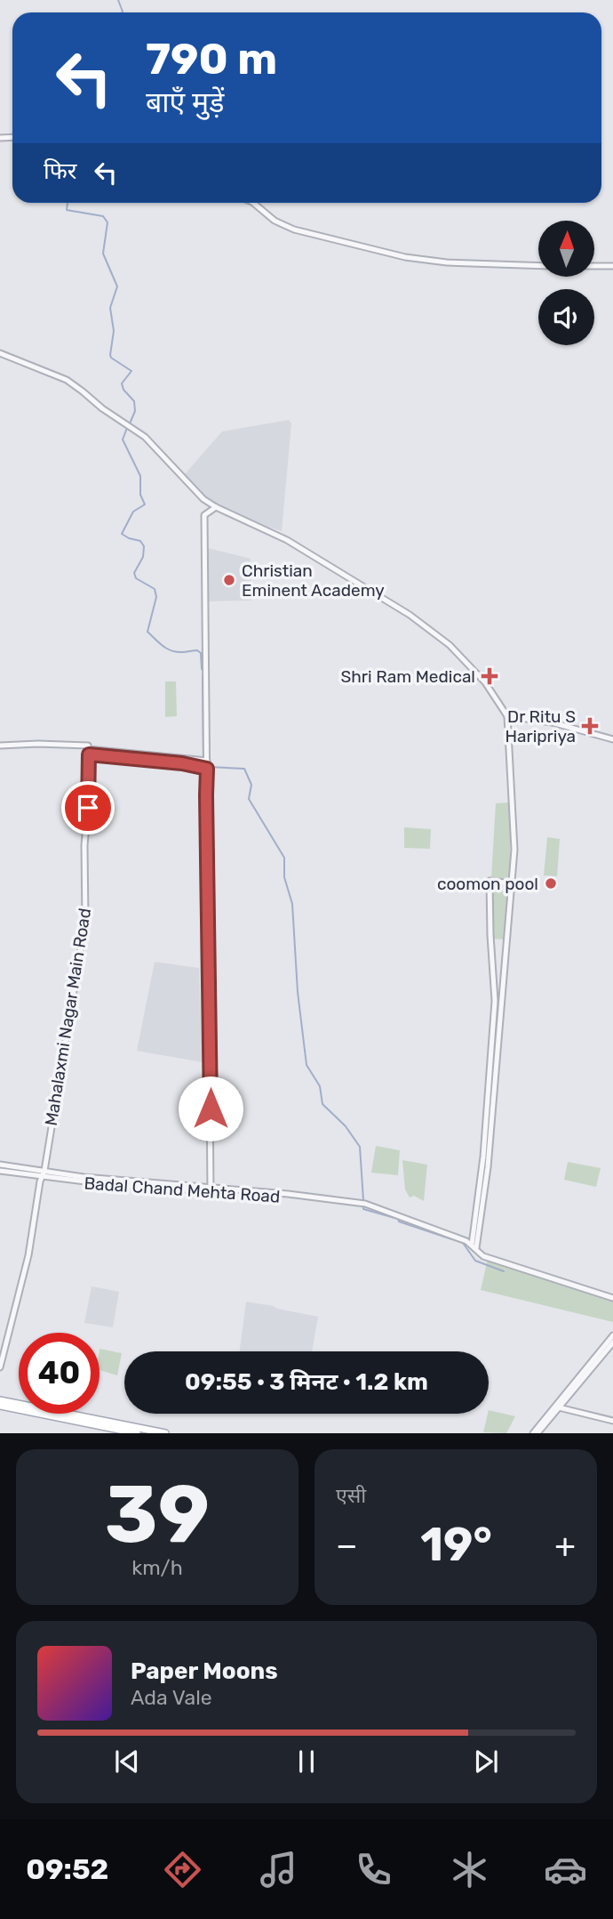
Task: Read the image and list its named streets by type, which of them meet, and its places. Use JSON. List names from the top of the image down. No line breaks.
{"streets":{"street":["Mahalaxmi Nagar Main Road","Badal Chand Mehta Road"]},"crossings":[["Mahalaxmi Nagar Main Road","Badal Chand Mehta Road"]],"places":{"other":["Christian Eminent Academy","coomon pool"],"health":["Shri Ram Medical","Dr Ritu S Haripriya"]},"north":"top","page":{"turn":["790 m","बाएँ मुड़ें"],"then":"फिर","limit":"40","trip":"09:55 · 3 मिनट · 1.2 km","tile":[["39","km/h"],"एसी"],"heat":["−","19°","+"],"song":["Paper Moons","Ada Vale"],"tabs":"09:52"}}
